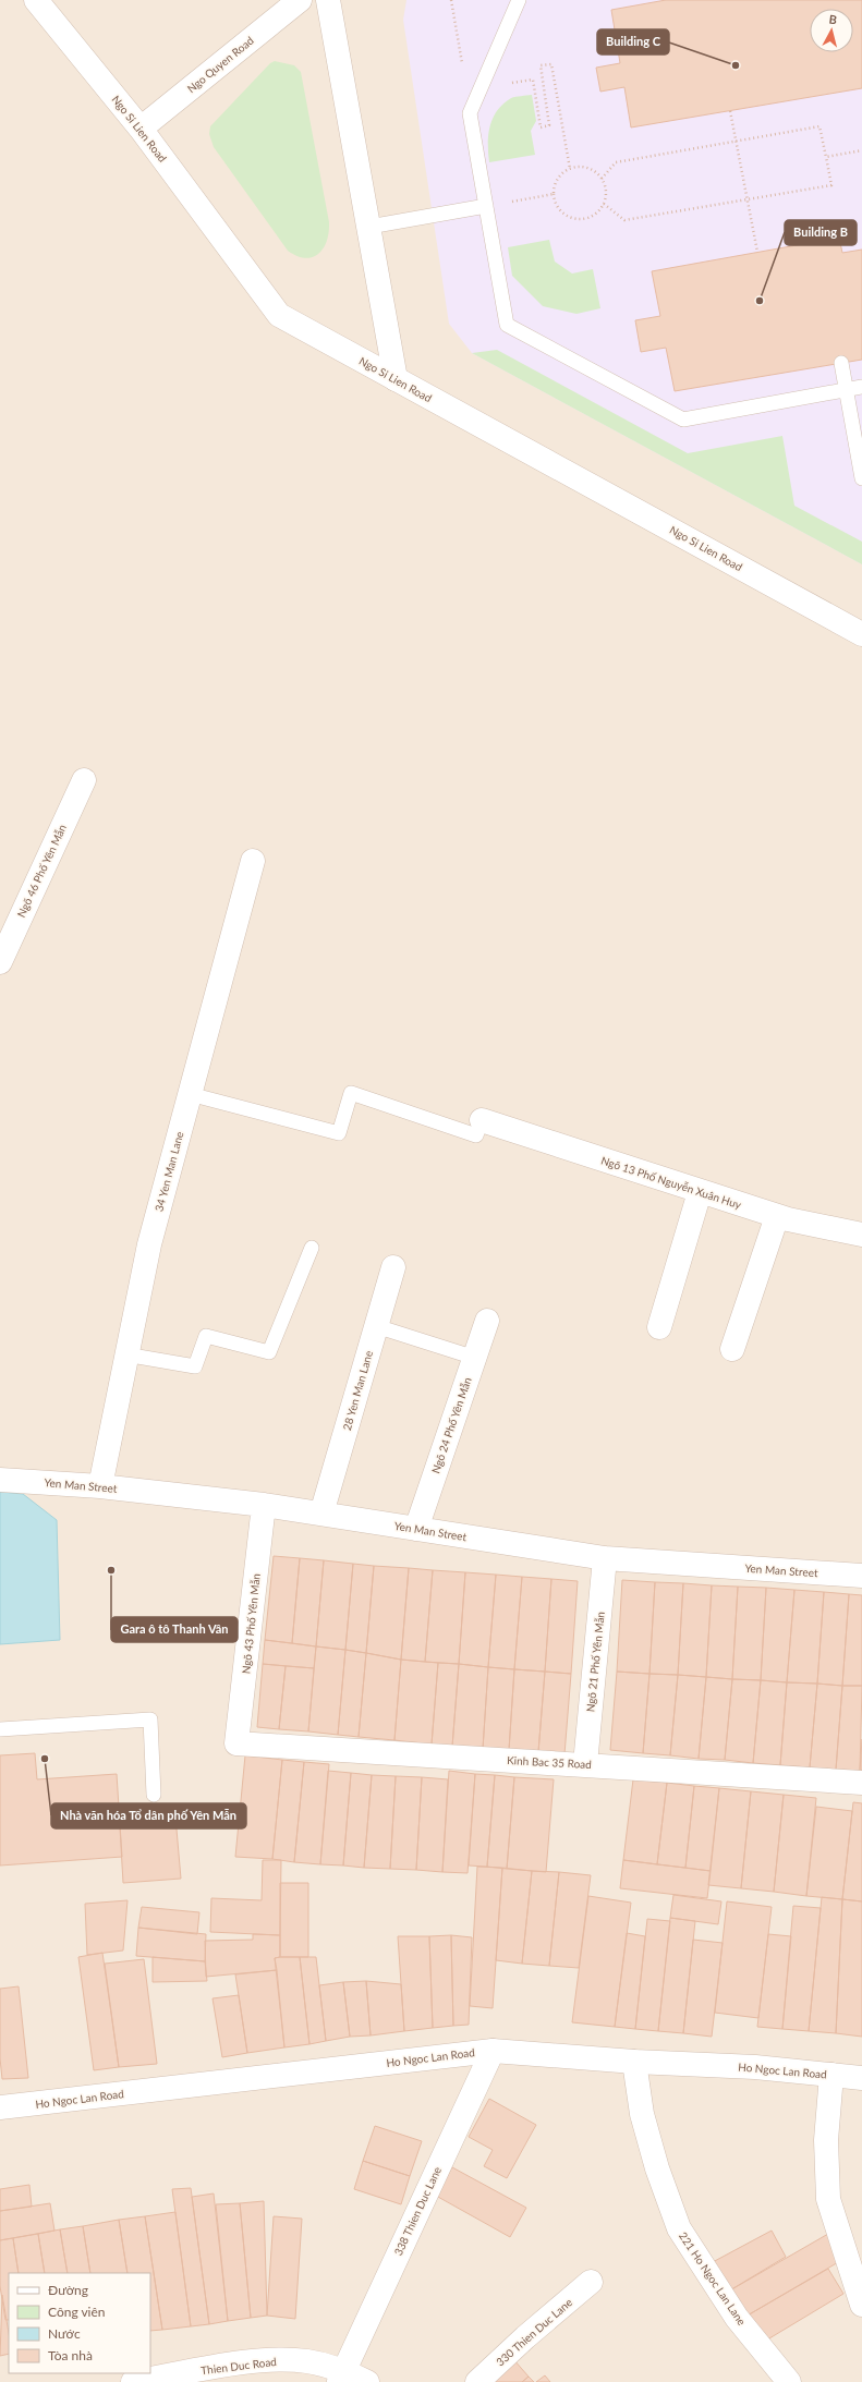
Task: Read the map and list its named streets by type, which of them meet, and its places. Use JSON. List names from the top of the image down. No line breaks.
{"streets":{"street":["Ngo Quyen Road","Ngo Si Lien Road","Ngõ 46 Phố Yên Mẫn","34 Yen Man Lane","Ngõ 13 Phố Nguyễn Xuân Huy","28 Yen Man Lane","Ngõ 24 Phố Yên Mẫn","Yen Man Street","Ngõ 43 Phố Yên Mẫn","Ngõ 21 Phố Yên Mẫn","Kinh Bac 35 Road","Ho Ngoc Lan Road","338 Thien Duc Lane","221 Ho Ngoc Lan Lane","330 Thien Duc Lane","Thien Duc Road"]},"crossings":[["Ngo Quyen Road","Ngo Si Lien Road"],["34 Yen Man Lane","Yen Man Street"],["28 Yen Man Lane","Yen Man Street"],["Ngõ 24 Phố Yên Mẫn","Yen Man Street"],["Yen Man Street","Ngõ 43 Phố Yên Mẫn"],["Yen Man Street","Ngõ 21 Phố Yên Mẫn"],["Ngõ 43 Phố Yên Mẫn","Kinh Bac 35 Road"],["Ngõ 21 Phố Yên Mẫn","Kinh Bac 35 Road"],["Ho Ngoc Lan Road","338 Thien Duc Lane"],["Ho Ngoc Lan Road","221 Ho Ngoc Lan Lane"],["338 Thien Duc Lane","Thien Duc Road"]],"places":["Building C","Building B","Gara ô tô Thanh Vân","Nhà văn hóa Tổ dân phố Yên Mẫn"],"legend":["Đường","Công viên","Nước","Tòa nhà"],"north":"top"}
